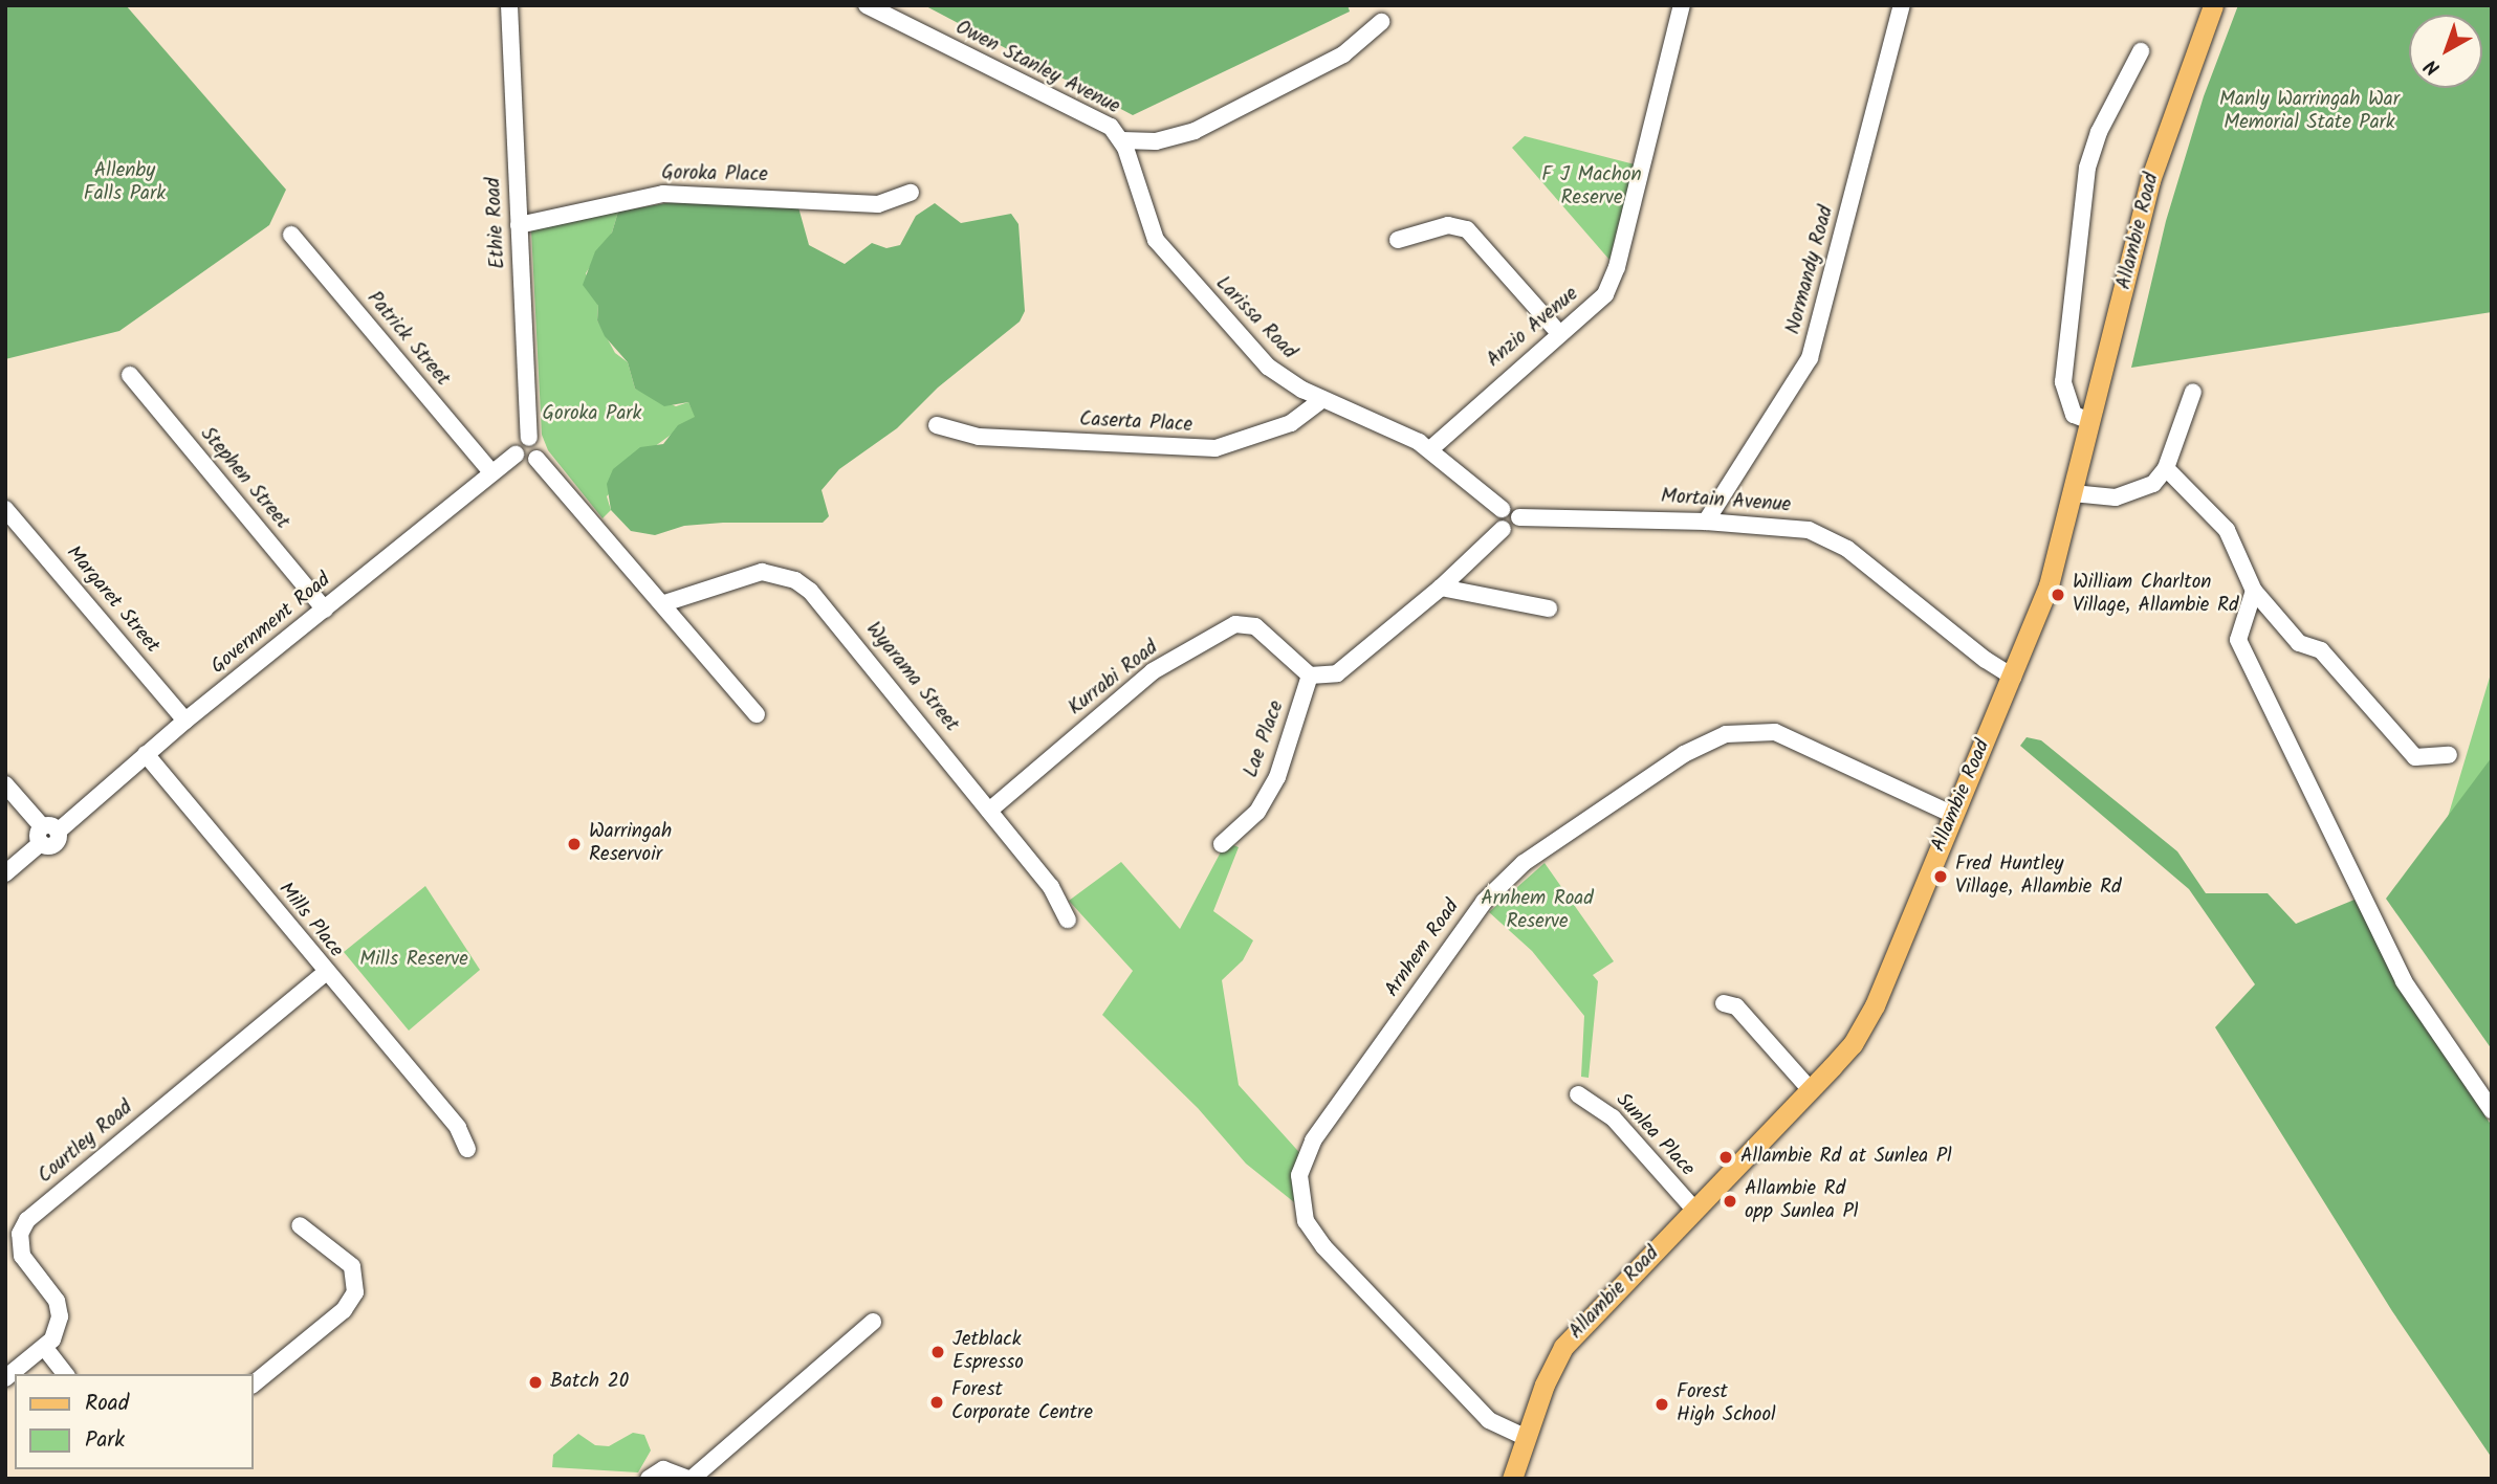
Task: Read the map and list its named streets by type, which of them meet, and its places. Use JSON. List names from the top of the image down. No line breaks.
{"streets":{"main road":["Allambie Road"],"street":["Owen Stanley Avenue","Goroka Place","Ethie Road","Normandy Road","Larissa Road","Anzio Avenue","Patrick Street","Caserta Place","Stephen Street","Mortain Avenue","Margaret Street","Government Road","Wyarama Street","Kurrabi Road","Lae Place","Mills Place","Arnhem Road","Sunlea Place","Courtley Road"]},"crossings":[["Owen Stanley Avenue","Larissa Road"],["Goroka Place","Ethie Road"],["Ethie Road","Government Road"],["Allambie Road","Mortain Avenue"],["Allambie Road","Arnhem Road"],["Allambie Road","Sunlea Place"],["Normandy Road","Mortain Avenue"],["Larissa Road","Anzio Avenue"],["Larissa Road","Caserta Place"],["Larissa Road","Mortain Avenue"],["Patrick Street","Government Road"],["Stephen Street","Government Road"],["Margaret Street","Government Road"],["Government Road","Mills Place"],["Wyarama Street","Kurrabi Road"],["Kurrabi Road","Lae Place"],["Mills Place","Courtley Road"]],"parks":["Manly Warringah War Memorial State Park","Allenby Falls Park","F J Machon Reserve","Goroka Park","Arnhem Road Reserve","Mills Reserve"],"places":["William Charlton Village, Allambie Rd","Warringah Reservoir","Fred Huntley Village, Allambie Rd","Allambie Rd at Sunlea Pl","Allambie Rd opp Sunlea Pl","Jetblack Espresso","Batch 20","Forest Corporate Centre","Forest High School"],"legend":["Road","Park"],"north":"bottom left"}
